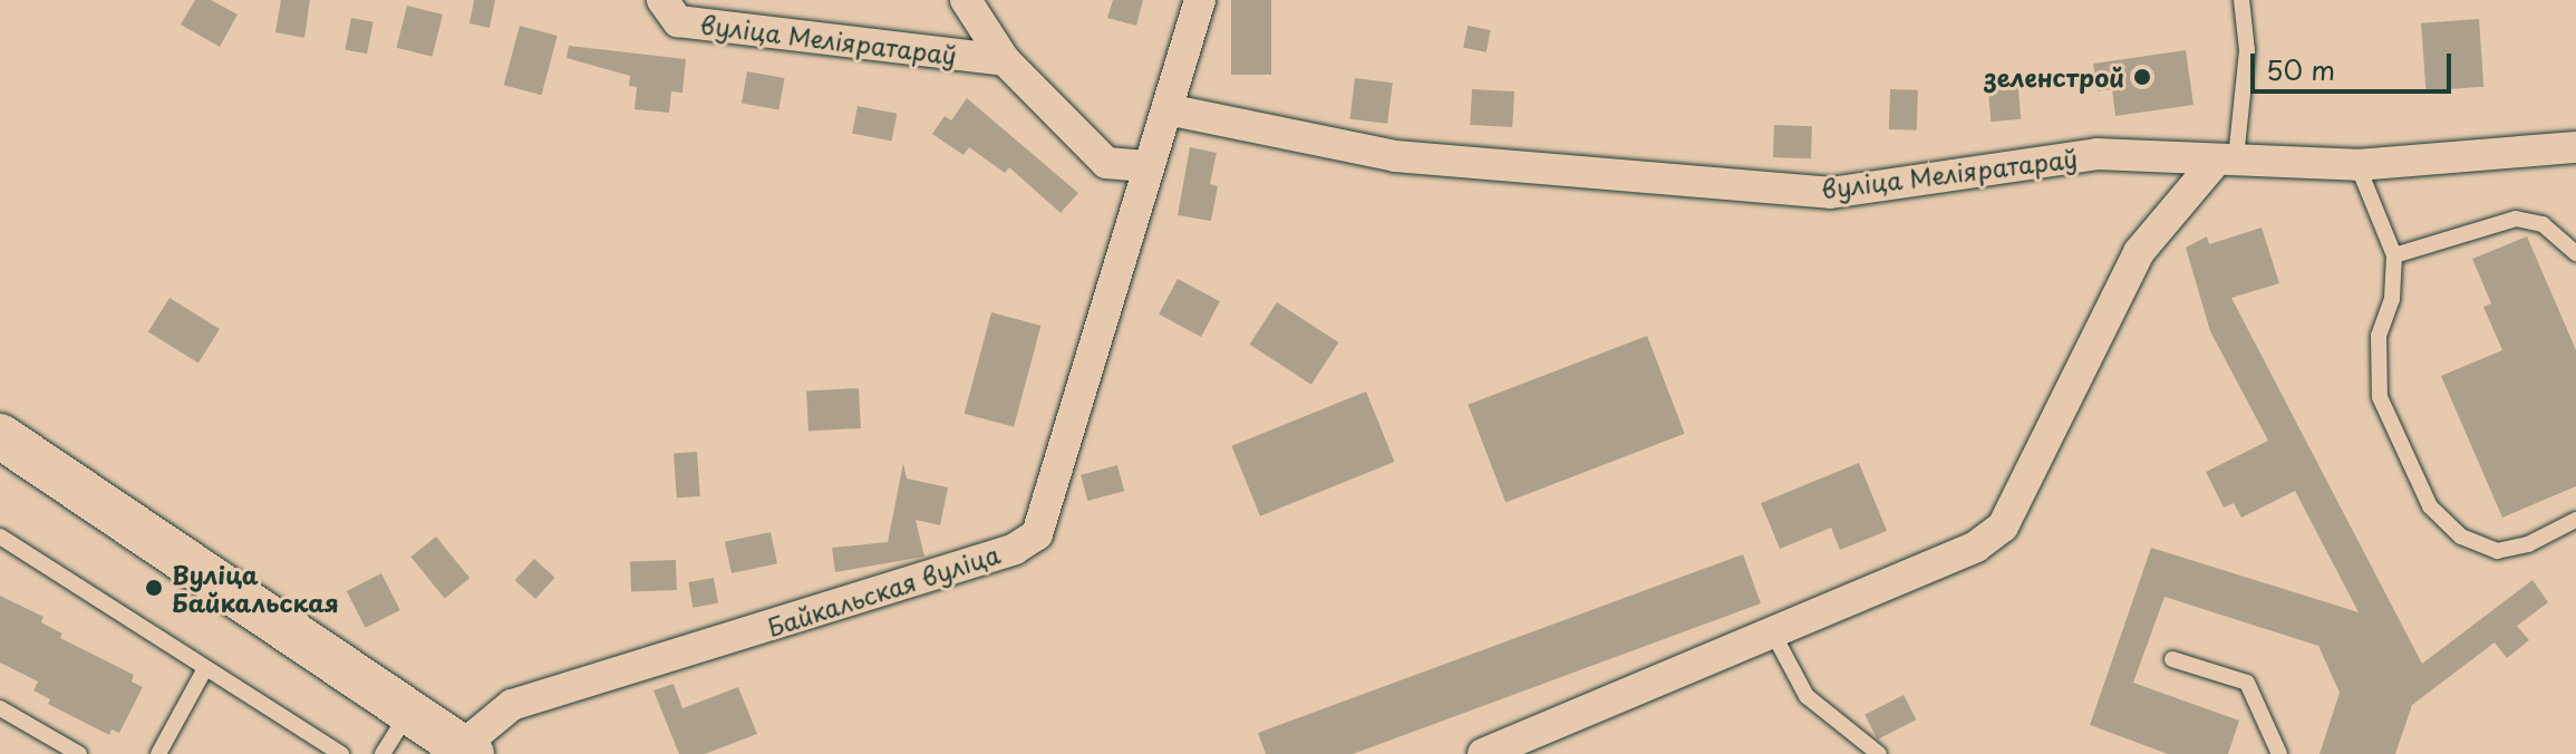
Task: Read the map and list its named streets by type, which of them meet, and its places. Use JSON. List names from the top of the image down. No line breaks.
{"streets":{"street":["вуліца Меліяратараў","Байкальская вуліца"]},"crossings":[["вуліца Меліяратараў","Байкальская вуліца"]],"places":["зеленстрой","Вуліца Байкальская"],"scale_bar":"50 m"}
